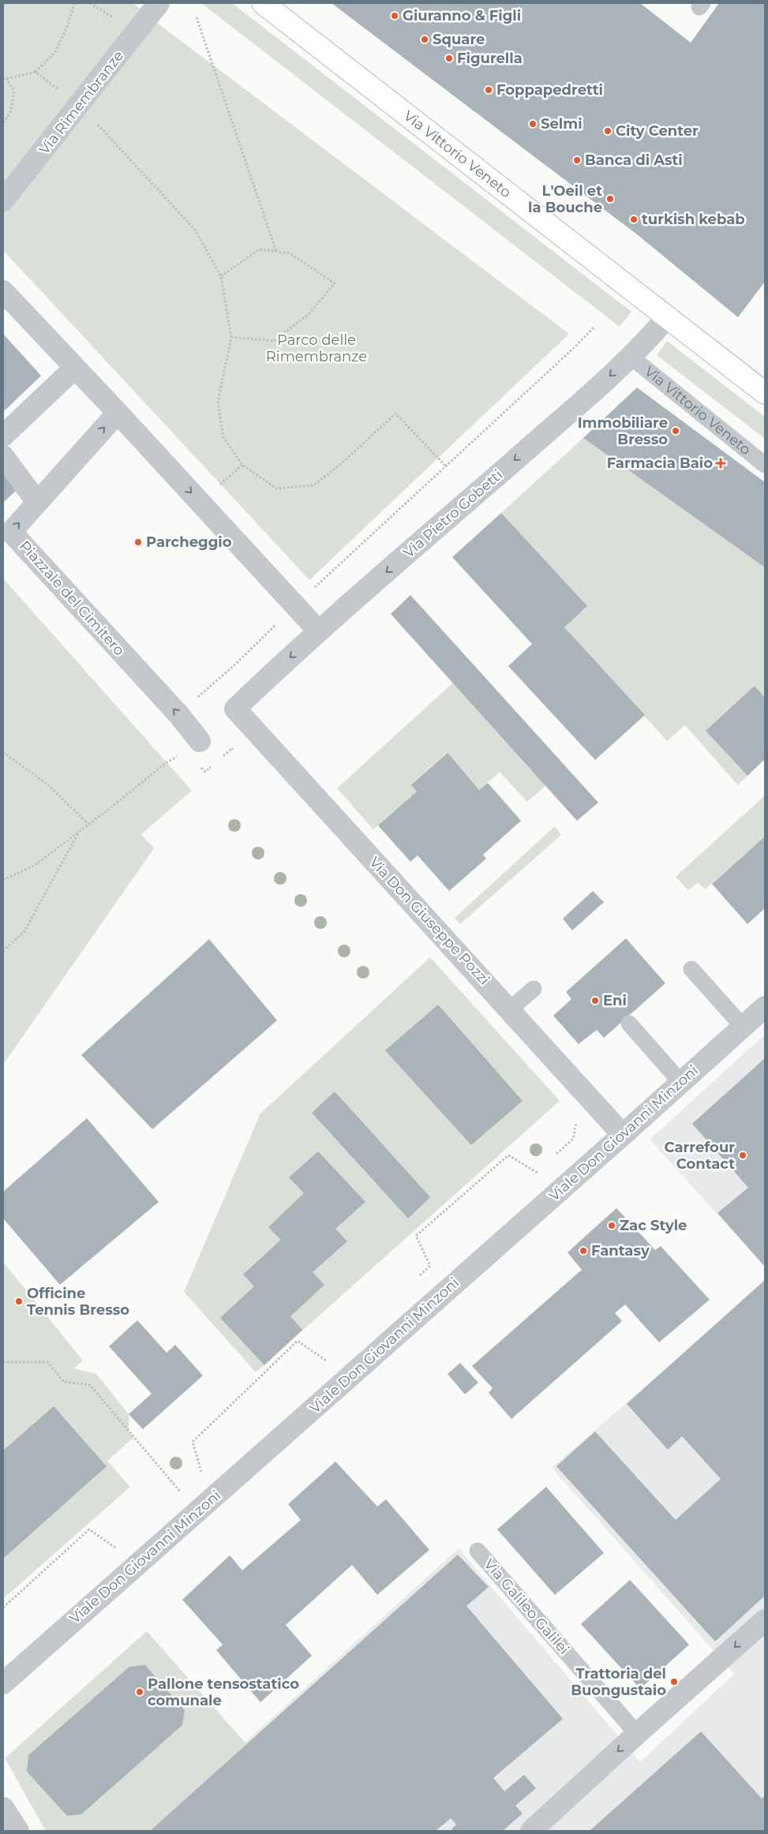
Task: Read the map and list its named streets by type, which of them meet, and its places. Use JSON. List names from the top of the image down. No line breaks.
{"streets":{"main road":["Via Vittorio Veneto"],"street":["Via Rimembranze","Via Pietro Gobetti","Piazzale del Cimitero","Via Don Giuseppe Pozzi","Viale Don Giovanni Minzoni"],"lane":["Via Galileo Galilei"]},"crossings":[["Via Vittorio Veneto","Via Pietro Gobetti"],["Via Pietro Gobetti","Via Don Giuseppe Pozzi"],["Via Don Giuseppe Pozzi","Viale Don Giovanni Minzoni"]],"one_way":["Via Pietro Gobetti"],"parks":["Parco delle Rimembranze"],"places":{"other":["Giuranno & Figli","Square","Figurella","Foppapedretti","Selmi","City Center","Banca di Asti","L'Oeil et la Bouche","turkish kebab","Immobiliare Bresso","Parcheggio","Eni","Carrefour Contact","Zac Style","Fantasy","Officine Tennis Bresso","Trattoria del Buongustaio","Pallone tensostatico comunale"],"health":["Farmacia Baio"]}}
